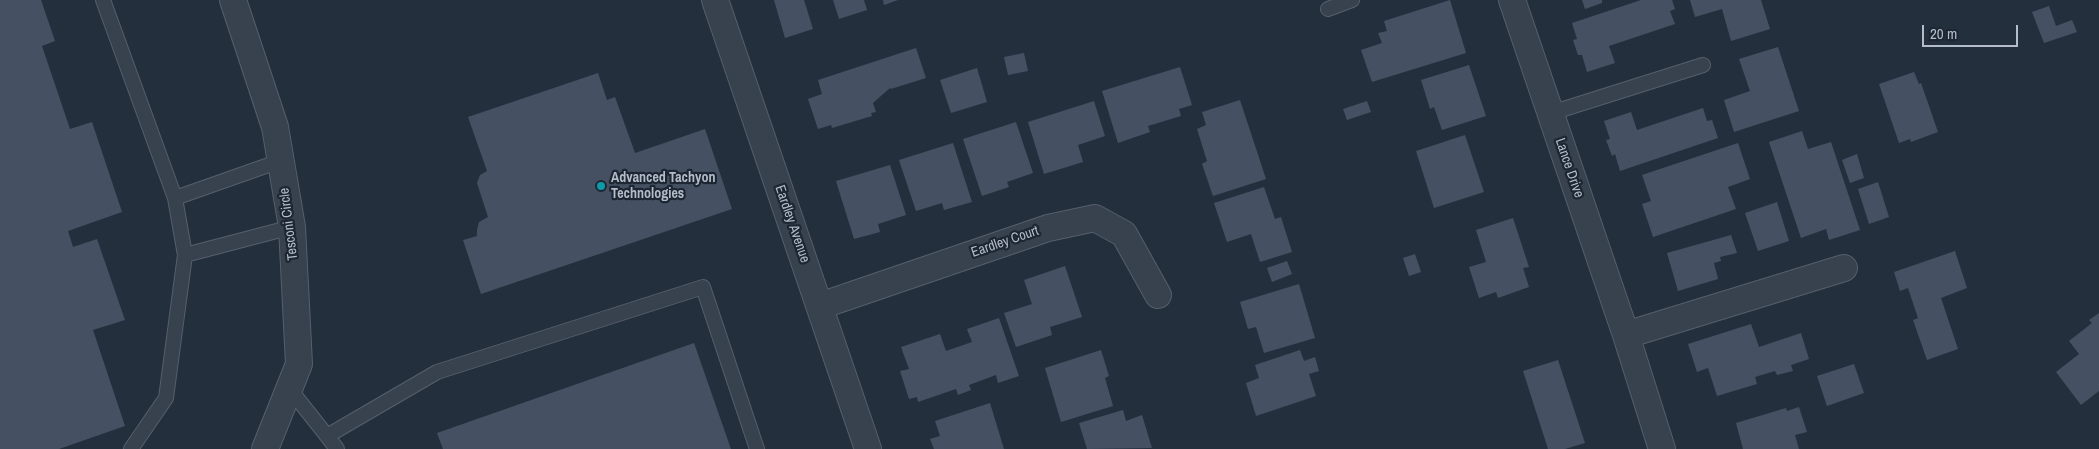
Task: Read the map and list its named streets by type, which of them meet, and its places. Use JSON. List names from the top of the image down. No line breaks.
{"streets":{"street":["Lance Drive","Tesconi Circle","Eardley Avenue","Eardley Court"]},"crossings":[["Eardley Avenue","Eardley Court"]],"places":["Advanced Tachyon Technologies"],"scale_bar":"20 m"}
